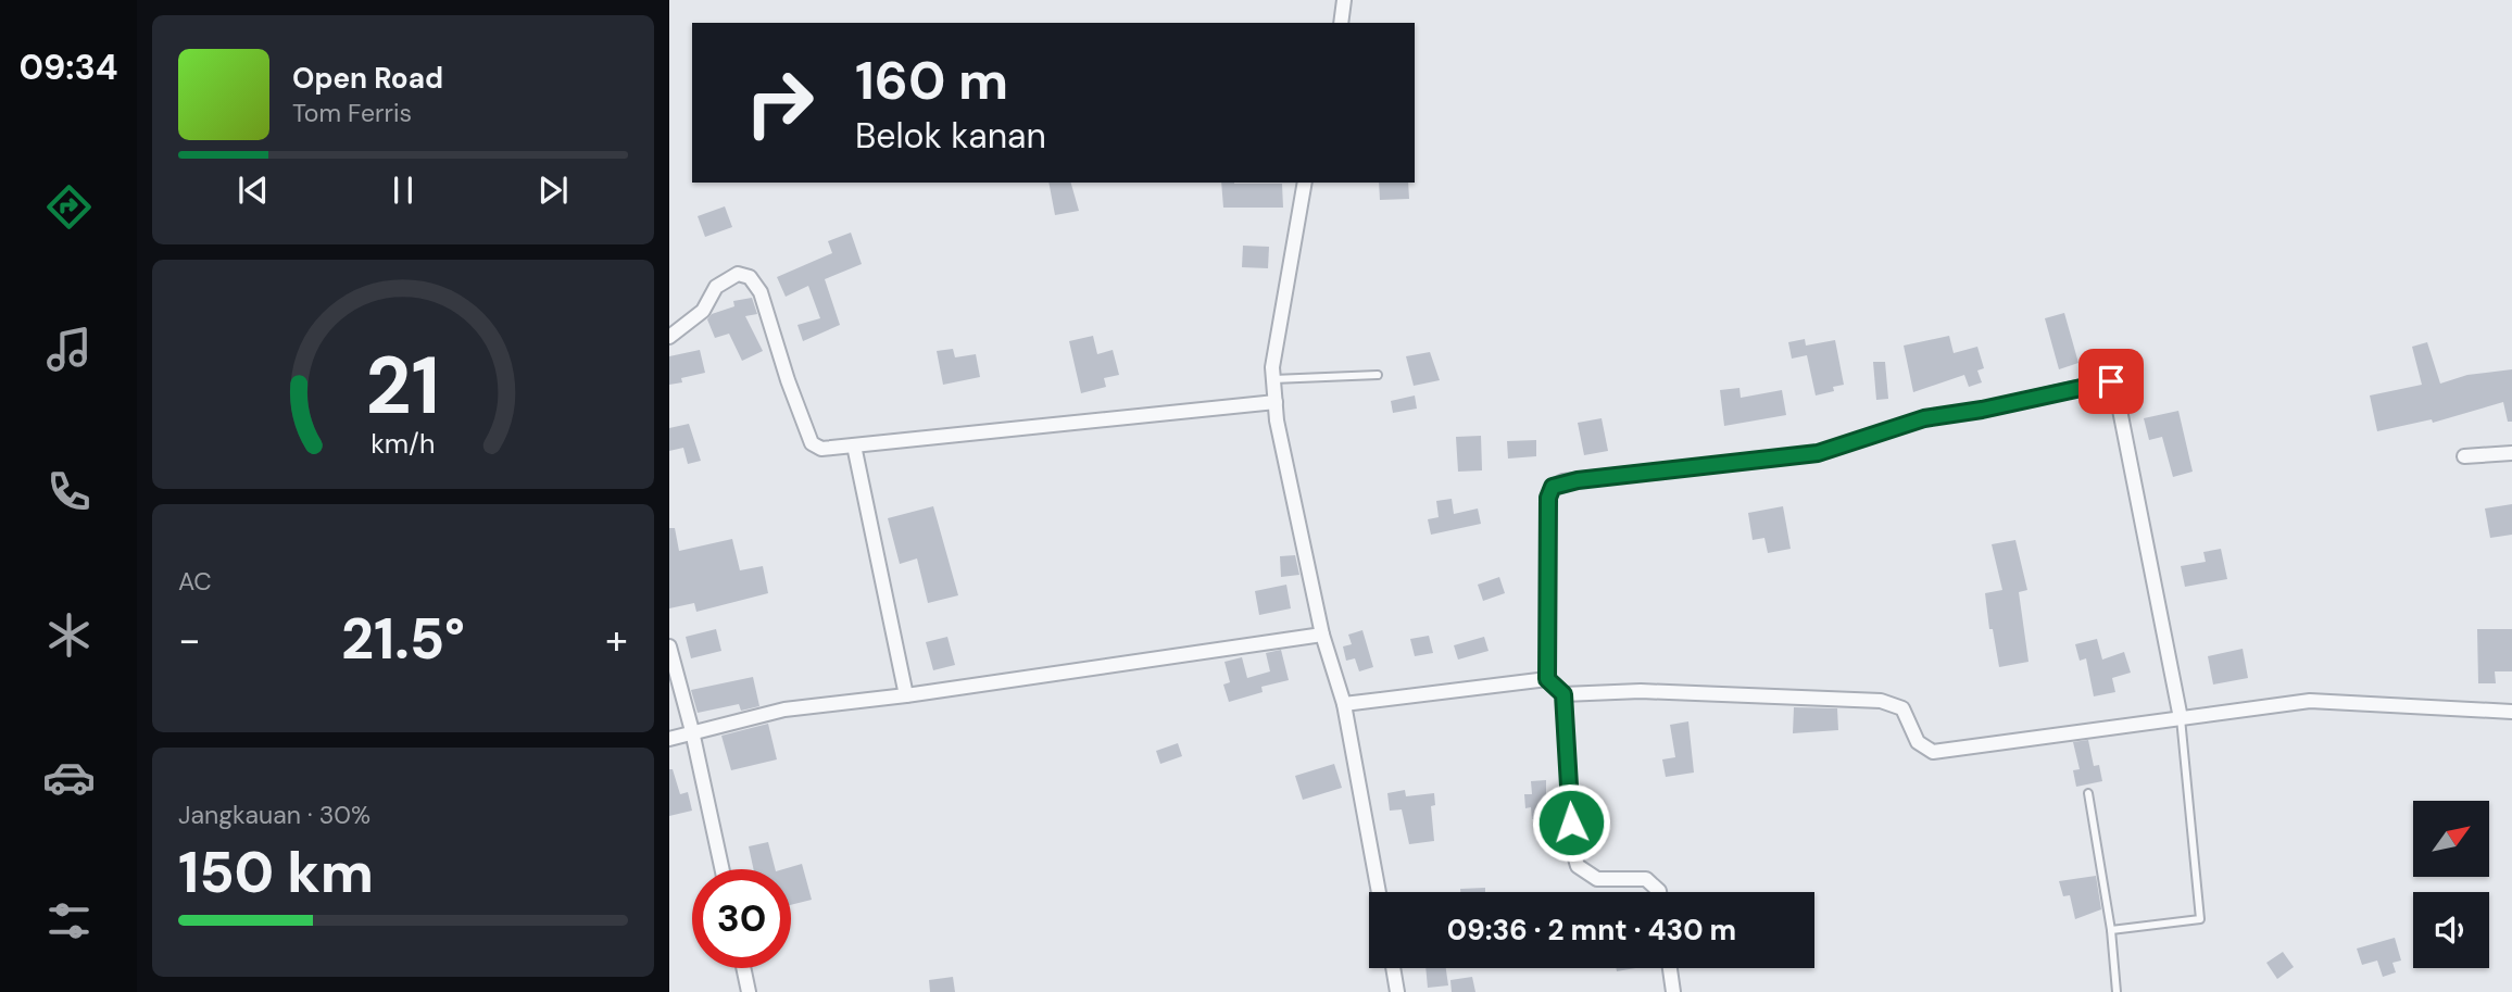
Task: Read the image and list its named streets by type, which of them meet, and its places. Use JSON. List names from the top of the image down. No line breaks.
{"north":"top right","page":{"tabs":"09:34","turn":["160 m","Belok kanan"],"song":["Open Road","Tom Ferris"],"tile":["AC",["Jangkauan · 30%","150 km"]],"heat":["−","21.5°","+"],"limit":"30","trip":"09:36 · 2 mnt · 430 m","gauge":["21","km/h"]}}
